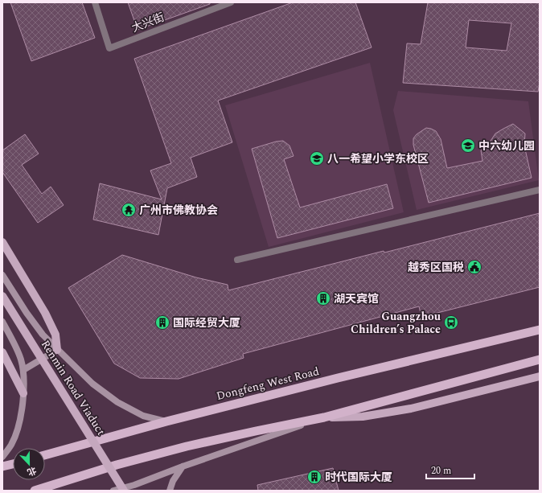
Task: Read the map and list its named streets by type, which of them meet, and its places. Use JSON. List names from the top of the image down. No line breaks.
{"streets":{"highway":["Dongfeng West Road"],"main road":["Renmin Road Viaduct"],"street":["大兴街"]},"places":{"school or university":["中六幼儿园","八一希望小学东校区"],"temple":["广州市佛教协会"],"public building":["越秀区国税"],"building":["湖天宾馆","国际经贸大厦","时代国际大厦"],"bus stop":["Guangzhou Children’s Palace"]},"scale_bar":"20 m","north":"bottom"}
